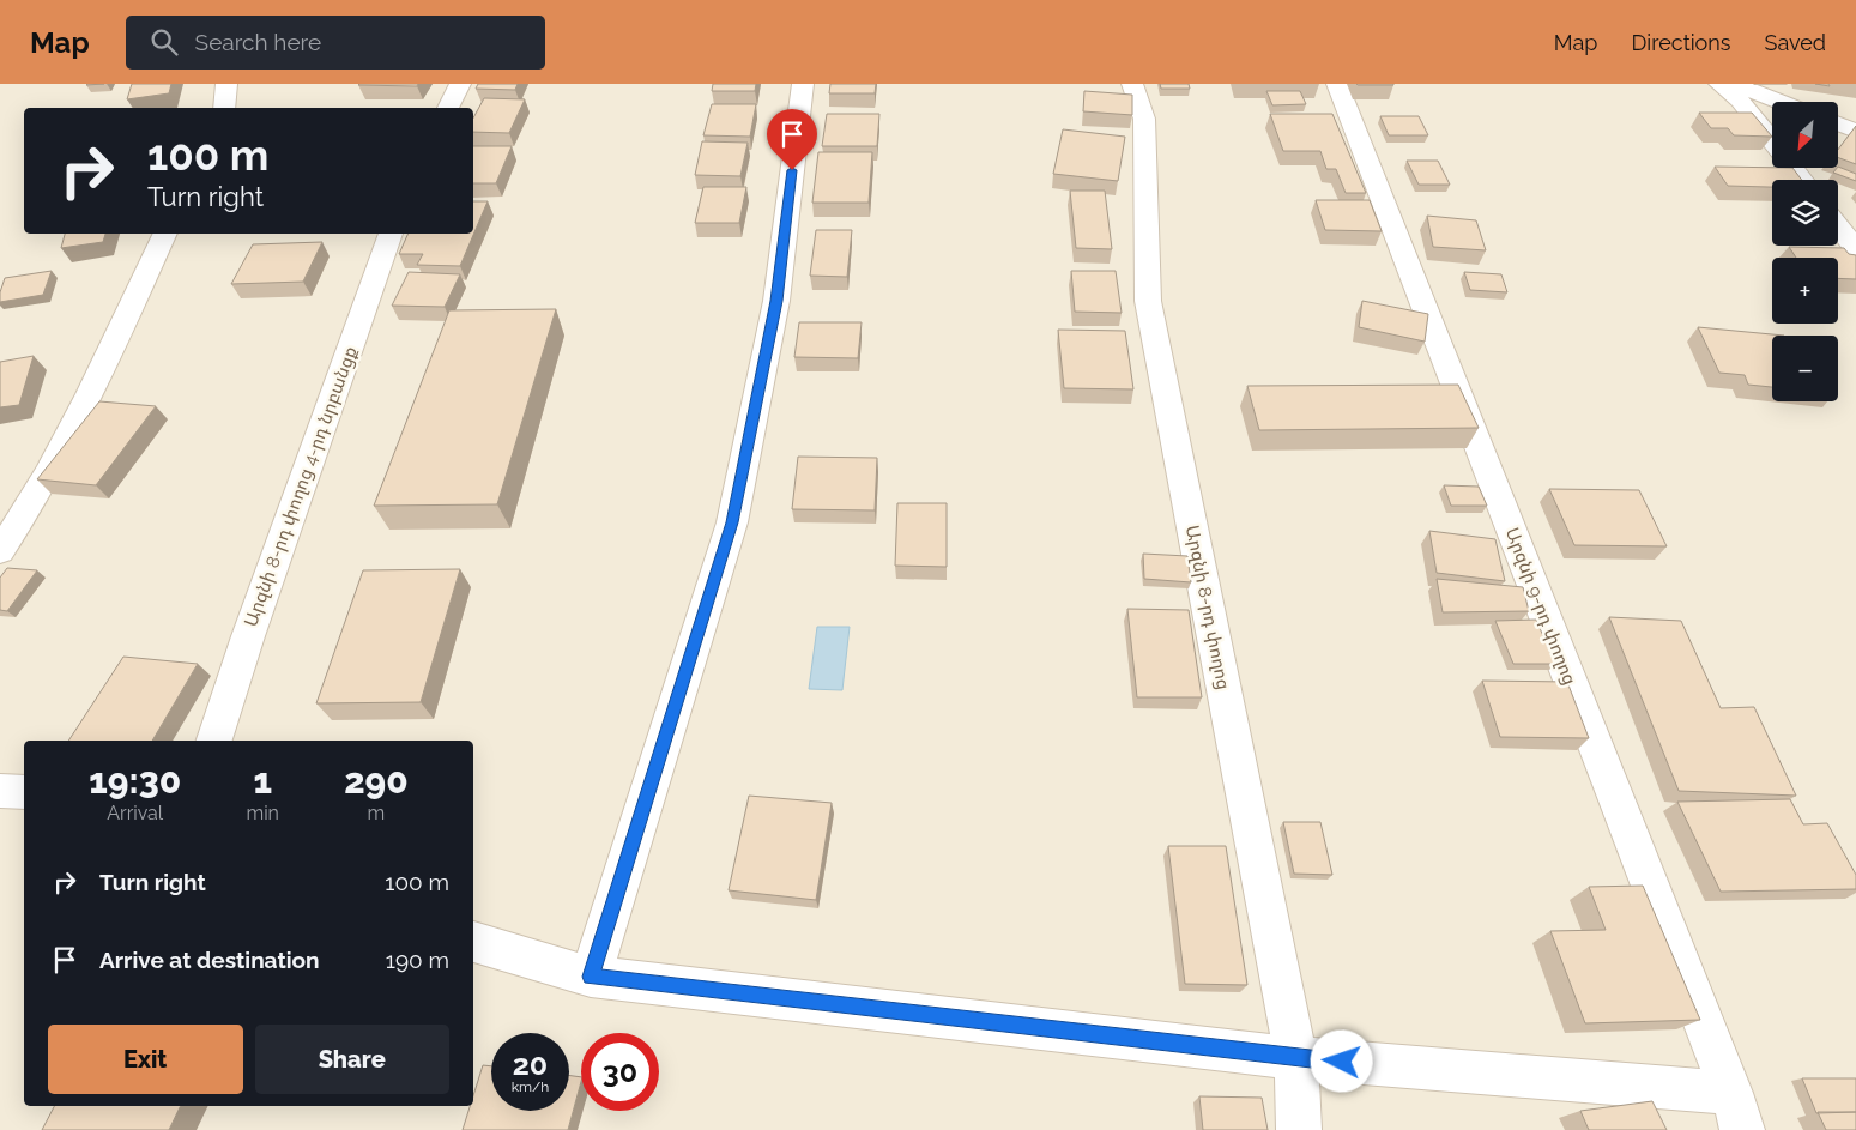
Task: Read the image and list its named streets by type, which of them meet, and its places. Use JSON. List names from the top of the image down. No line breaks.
{"streets":{"street":["Արզնի 8-րդ փողոց 4-րդ նրբանցք","Արզնի 9-րդ փողոց","Արզնի 8-րդ փողոց"]},"north":"bottom left","page":{"header":"Map","search":"Search here","nav":["Map","Directions","Saved"],"map_buttons":["+","−"],"turn":["100 m","Turn right"],"eta":["19:30","Arrival","1","min","290","m"],"list":[{"name":"Turn right","value":"100 m"},{"name":"Arrive at destination","value":"190 m"}],"buttons":["Exit","Share"],"speed":"20 km/h","limit":"30"}}
